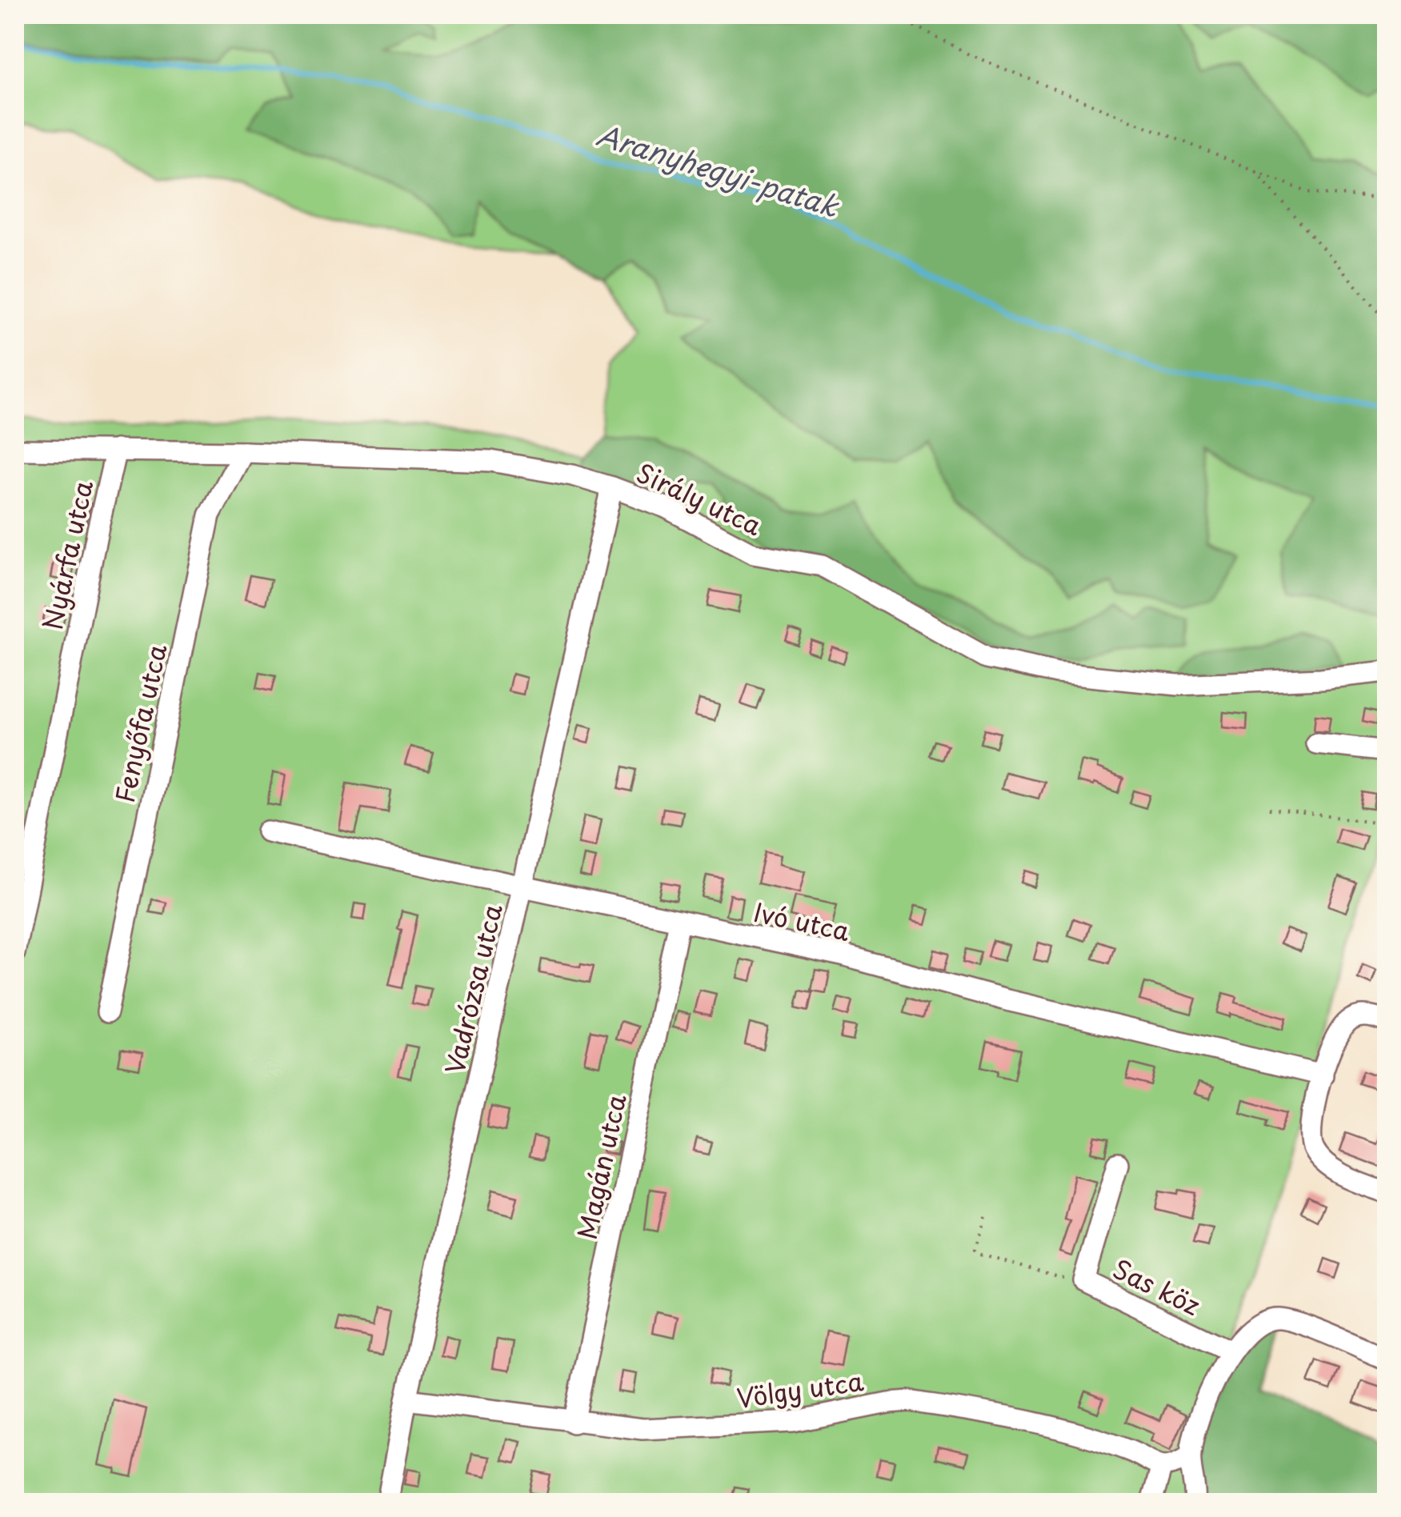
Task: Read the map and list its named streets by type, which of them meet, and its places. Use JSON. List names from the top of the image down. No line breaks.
{"streets":{"street":["Sirály utca","Nyárfa utca","Fenyőfa utca","Ivó utca","Vadrózsa utca","Magán utca","Sas köz","Völgy utca"]},"crossings":[["Sirály utca","Nyárfa utca"],["Sirály utca","Fenyőfa utca"],["Sirály utca","Vadrózsa utca"],["Ivó utca","Vadrózsa utca"],["Ivó utca","Magán utca"],["Vadrózsa utca","Völgy utca"],["Magán utca","Völgy utca"]],"water":["Aranyhegyi-patak"]}
